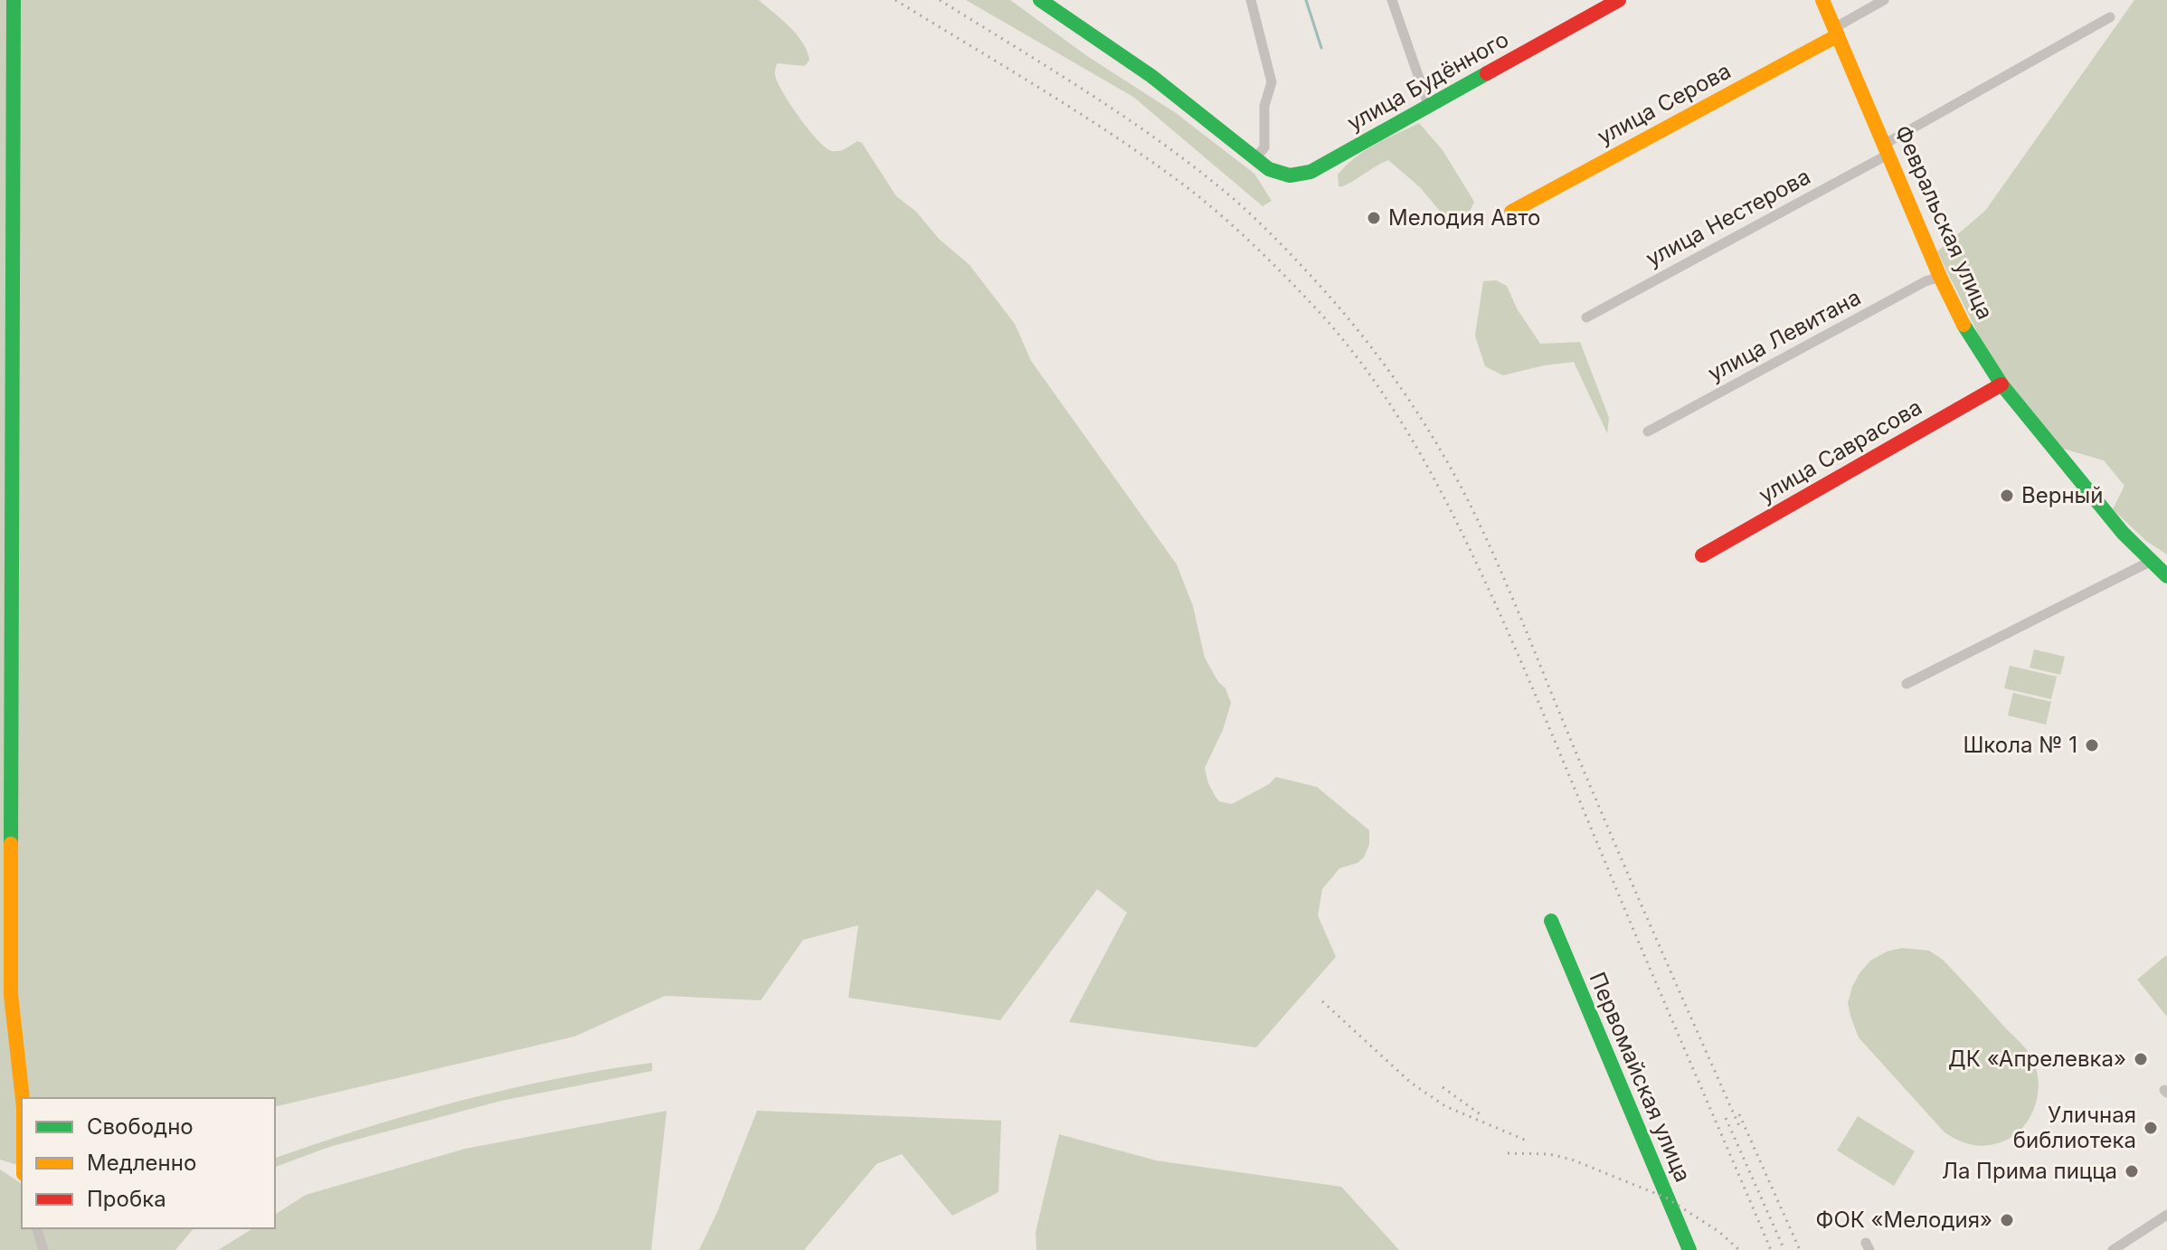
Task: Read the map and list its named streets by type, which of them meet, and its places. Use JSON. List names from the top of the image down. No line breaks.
{"streets":{"street":["улица Будённого","улица Серова","улица Нестерова","Февральская улица","улица Левитана","улица Саврасова","Первомайская улица"]},"crossings":[["улица Серова","Февральская улица"],["улица Нестерова","Февральская улица"],["Февральская улица","улица Левитана"],["Февральская улица","улица Саврасова"]],"places":["Мелодия Авто","Верный","Школа № 1","ДК «Апрелевка»","Уличная библиотека","Ла Прима пицца","ФОК «Мелодия»"],"legend":["Свободно","Медленно","Пробка"]}
